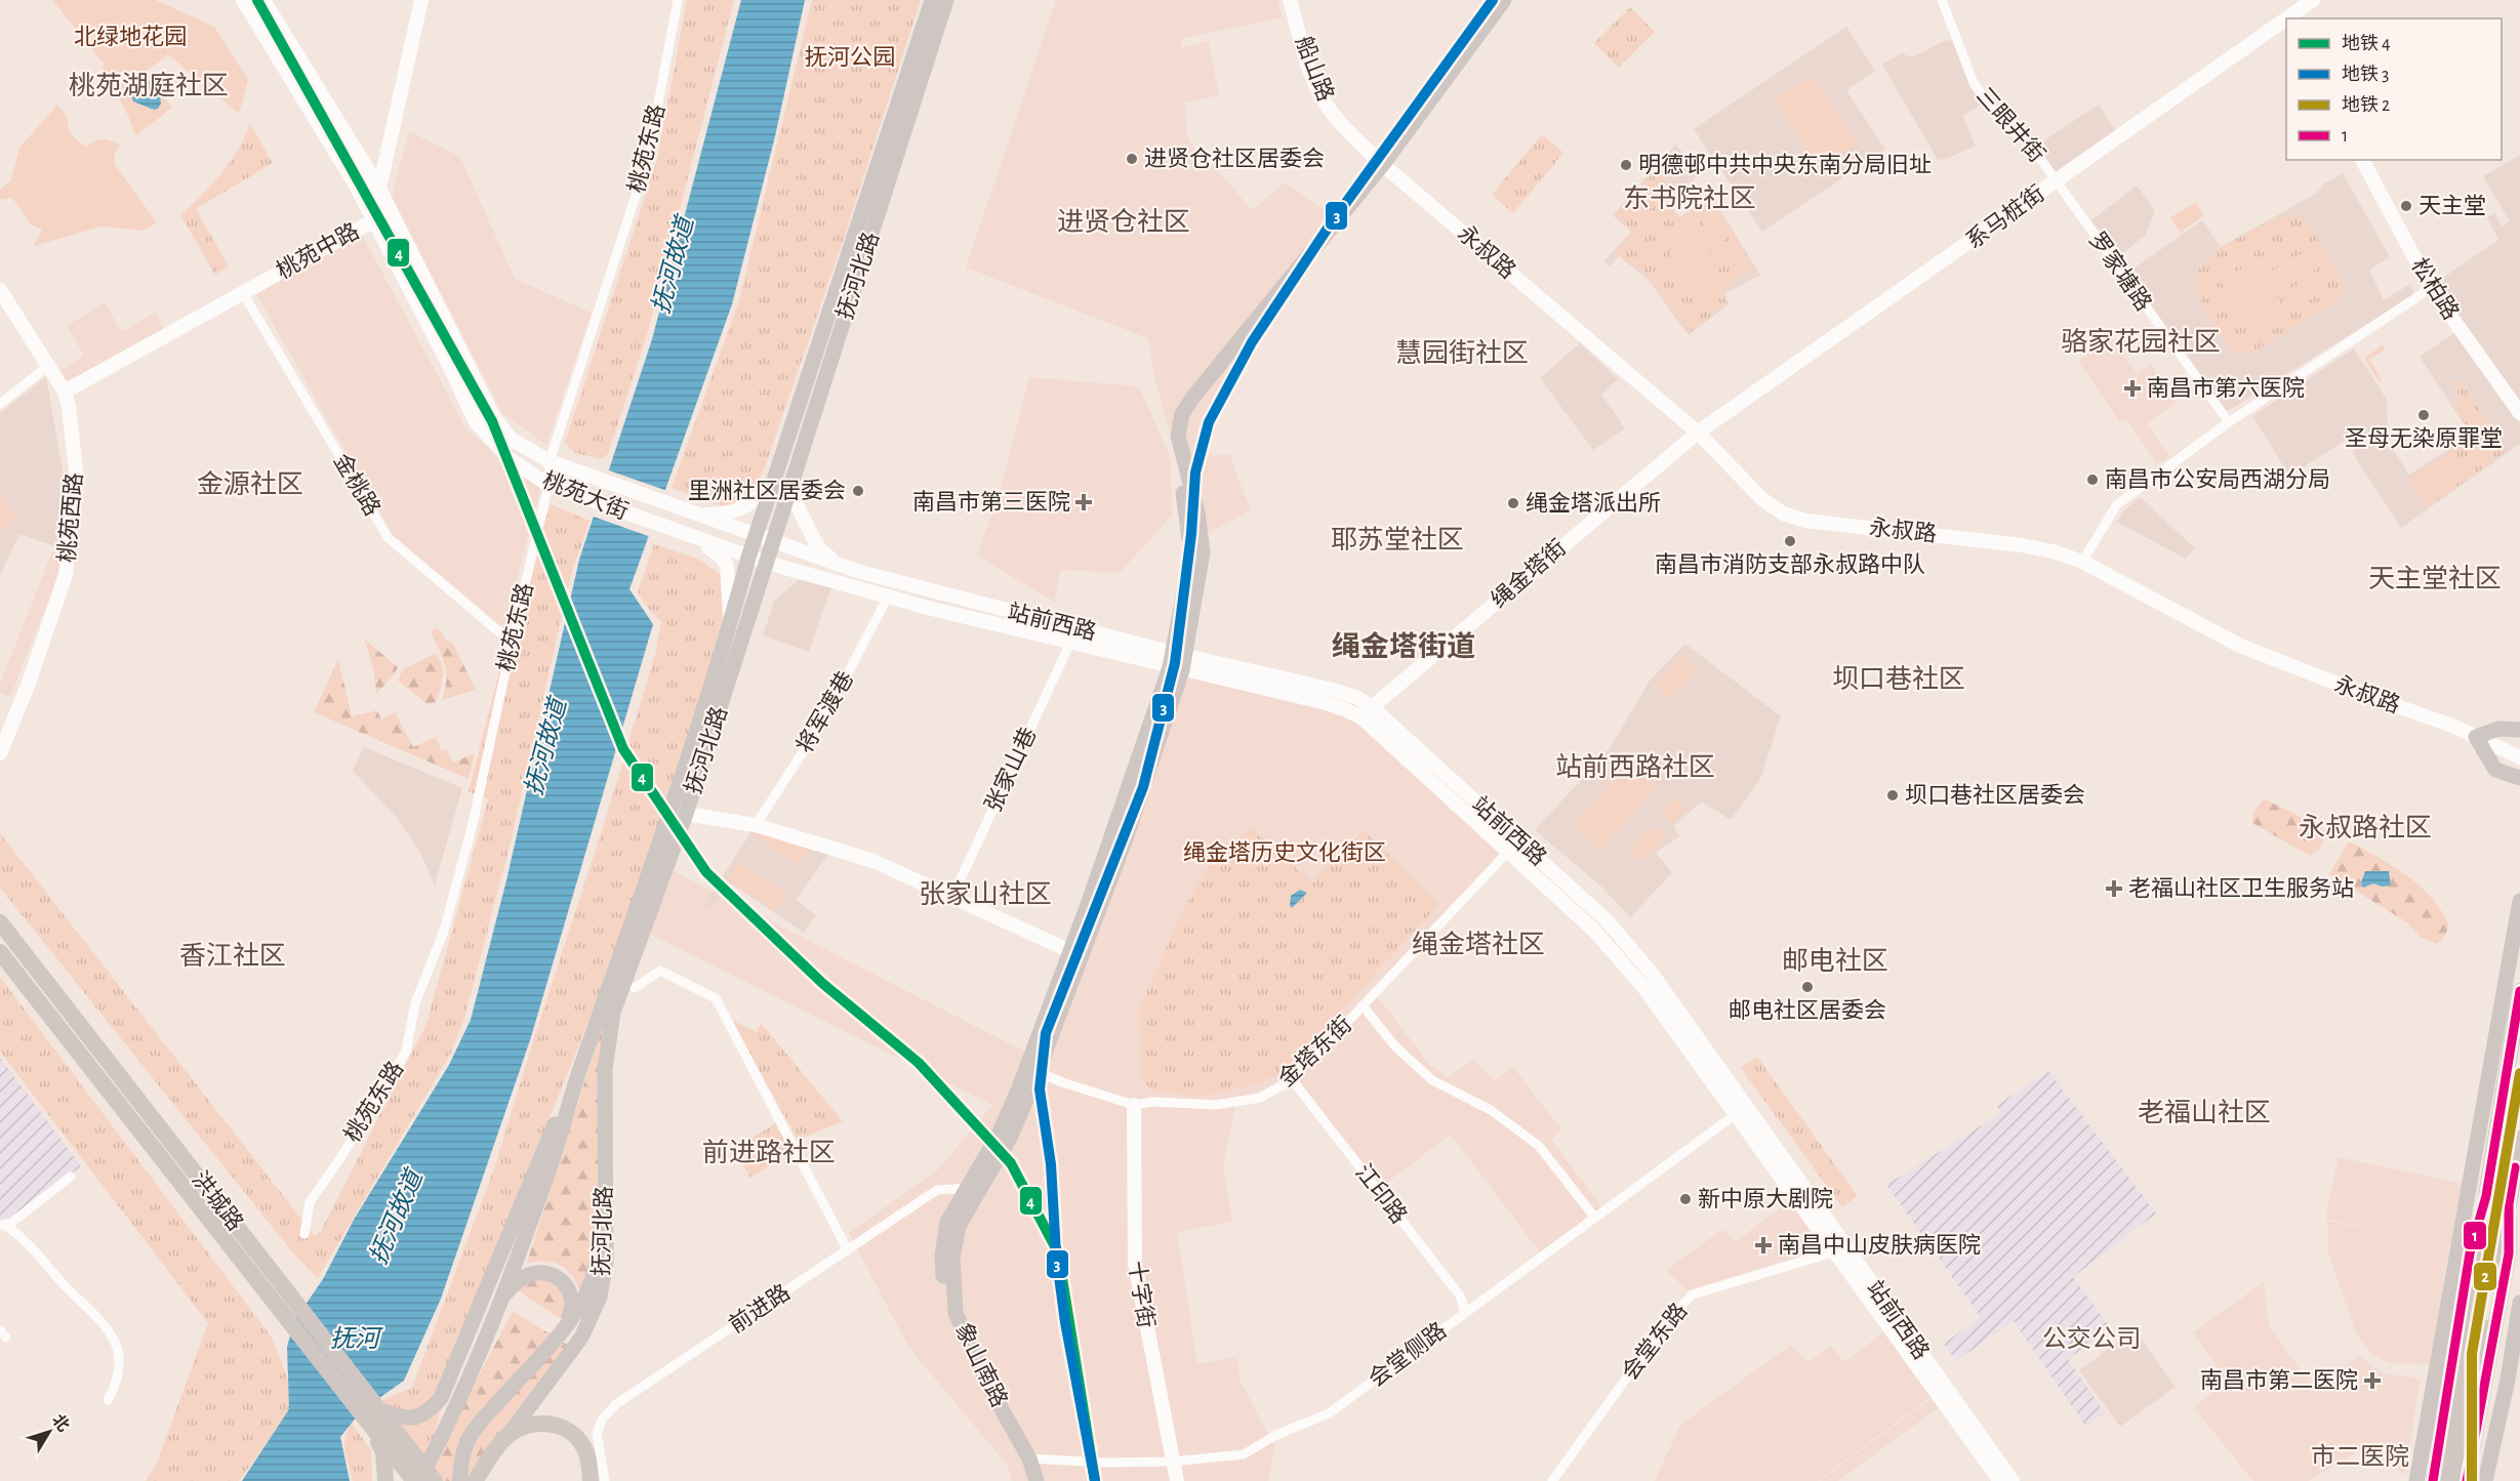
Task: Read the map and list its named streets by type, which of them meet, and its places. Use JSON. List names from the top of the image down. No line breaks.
{"streets":{"highway":["抚河北路","洪城路"],"main road":["船山路","系马桩街","桃苑中路","永叔路","松柏路","桃苑大街","桃苑西路","绳金塔街","站前西路","十字街","象山南路"],"street":["三眼井街","桃苑东路","罗家塘路","金桃路","将军渡巷","张家山巷","金塔东街","江印路","前进路","会堂东路","会堂侧路"]},"crossings":[["船山路","永叔路"],["船山路","象山南路"],["三眼井街","系马桩街"],["三眼井街","罗家塘路"],["桃苑东路","金桃路"],["桃苑东路","桃苑大街"],["系马桩街","永叔路"],["系马桩街","罗家塘路"],["系马桩街","绳金塔街"],["桃苑中路","金桃路"],["桃苑中路","桃苑大街"],["桃苑中路","桃苑西路"],["永叔路","绳金塔街"],["永叔路","象山南路"],["抚河北路","桃苑大街"],["抚河北路","站前西路"],["抚河北路","洪城路"],["桃苑大街","站前西路"],["绳金塔街","站前西路"],["站前西路","将军渡巷"],["站前西路","张家山巷"],["站前西路","金塔东街"],["站前西路","会堂东路"],["站前西路","会堂侧路"],["站前西路","象山南路"],["金塔东街","江印路"],["金塔东街","十字街"],["金塔东街","象山南路"],["江印路","会堂侧路"],["十字街","会堂侧路"],["前进路","象山南路"],["会堂侧路","象山南路"]],"districts":["桃苑湖庭社区","东书院社区","进贤仓社区","骆家花园社区","慧园街社区","金源社区","耶苏堂社区","天主堂社区","绳金塔街道","坝口巷社区","站前西路社区","永叔路社区","张家山社区","绳金塔社区","香江社区","邮电社区","老福山社区","前进路社区","公交公司","市二医院"],"water":["抚河故道","抚河"],"parks":["北绿地花园","抚河公园","绳金塔历史文化街区"],"places":{"other":["进贤仓社区居委会","明德邨中共中央东南分局旧址","天主堂","圣母无染原罪堂","南昌市公安局西湖分局","里洲社区居委会","绳金塔派出所","南昌市消防支部永叔路中队","坝口巷社区居委会","邮电社区居委会","新中原大剧院"],"health":["南昌市第六医院","南昌市第三医院","老福山社区卫生服务站","南昌中山皮肤病医院","南昌市第二医院"]},"lines":["metro line 4","metro line 3","transit line 1","metro line 2"],"legend":["地铁 4","地铁 3","地铁 2","1"],"north":"top right"}
